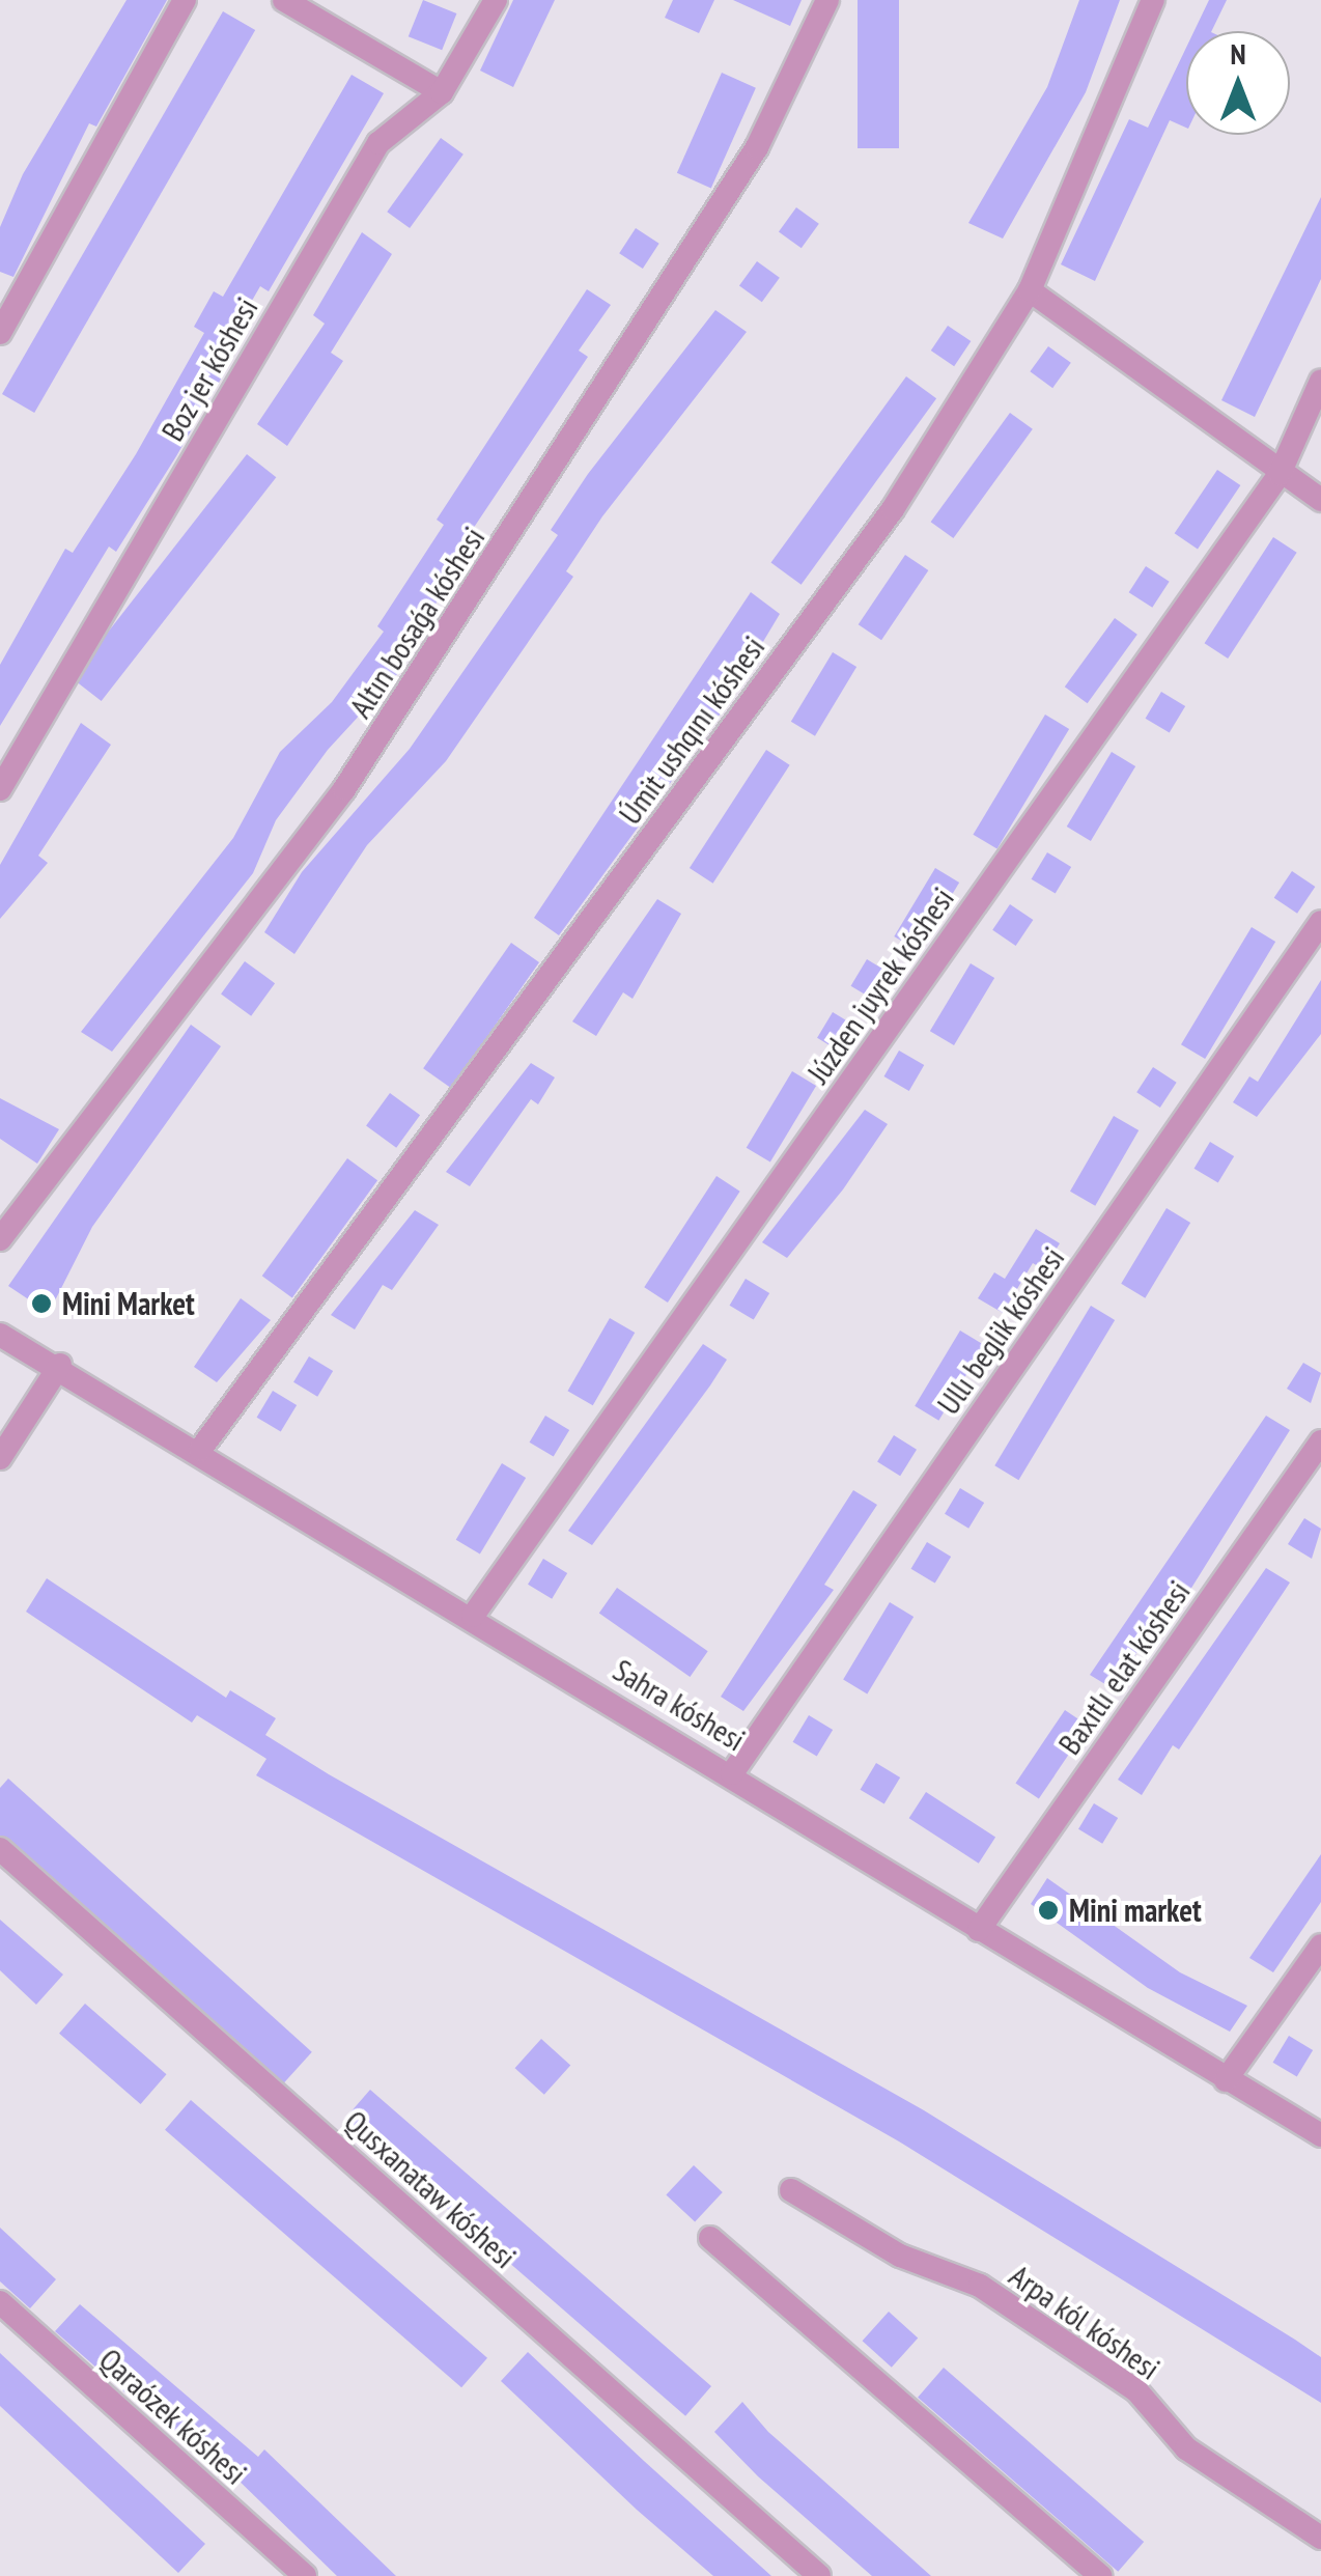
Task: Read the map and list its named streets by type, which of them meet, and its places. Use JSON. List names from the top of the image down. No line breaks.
{"streets":{"street":["Boz jer kóshesi","Altın bosaǵa kóshesi","Úmit ushqını kóshesi","Júzden juyrek kóshesi","Ullı beglik kóshesi","Baxıtlı elat kóshesi","Sahra kóshesi","Qusxanataw kóshesi","Arpa kól kóshesi","Qaraózek kóshesi"]},"crossings":[["Úmit ushqını kóshesi","Sahra kóshesi"],["Júzden juyrek kóshesi","Sahra kóshesi"],["Ullı beglik kóshesi","Sahra kóshesi"],["Baxıtlı elat kóshesi","Sahra kóshesi"]],"places":["Mini Market","Mini market"],"north":"top"}
